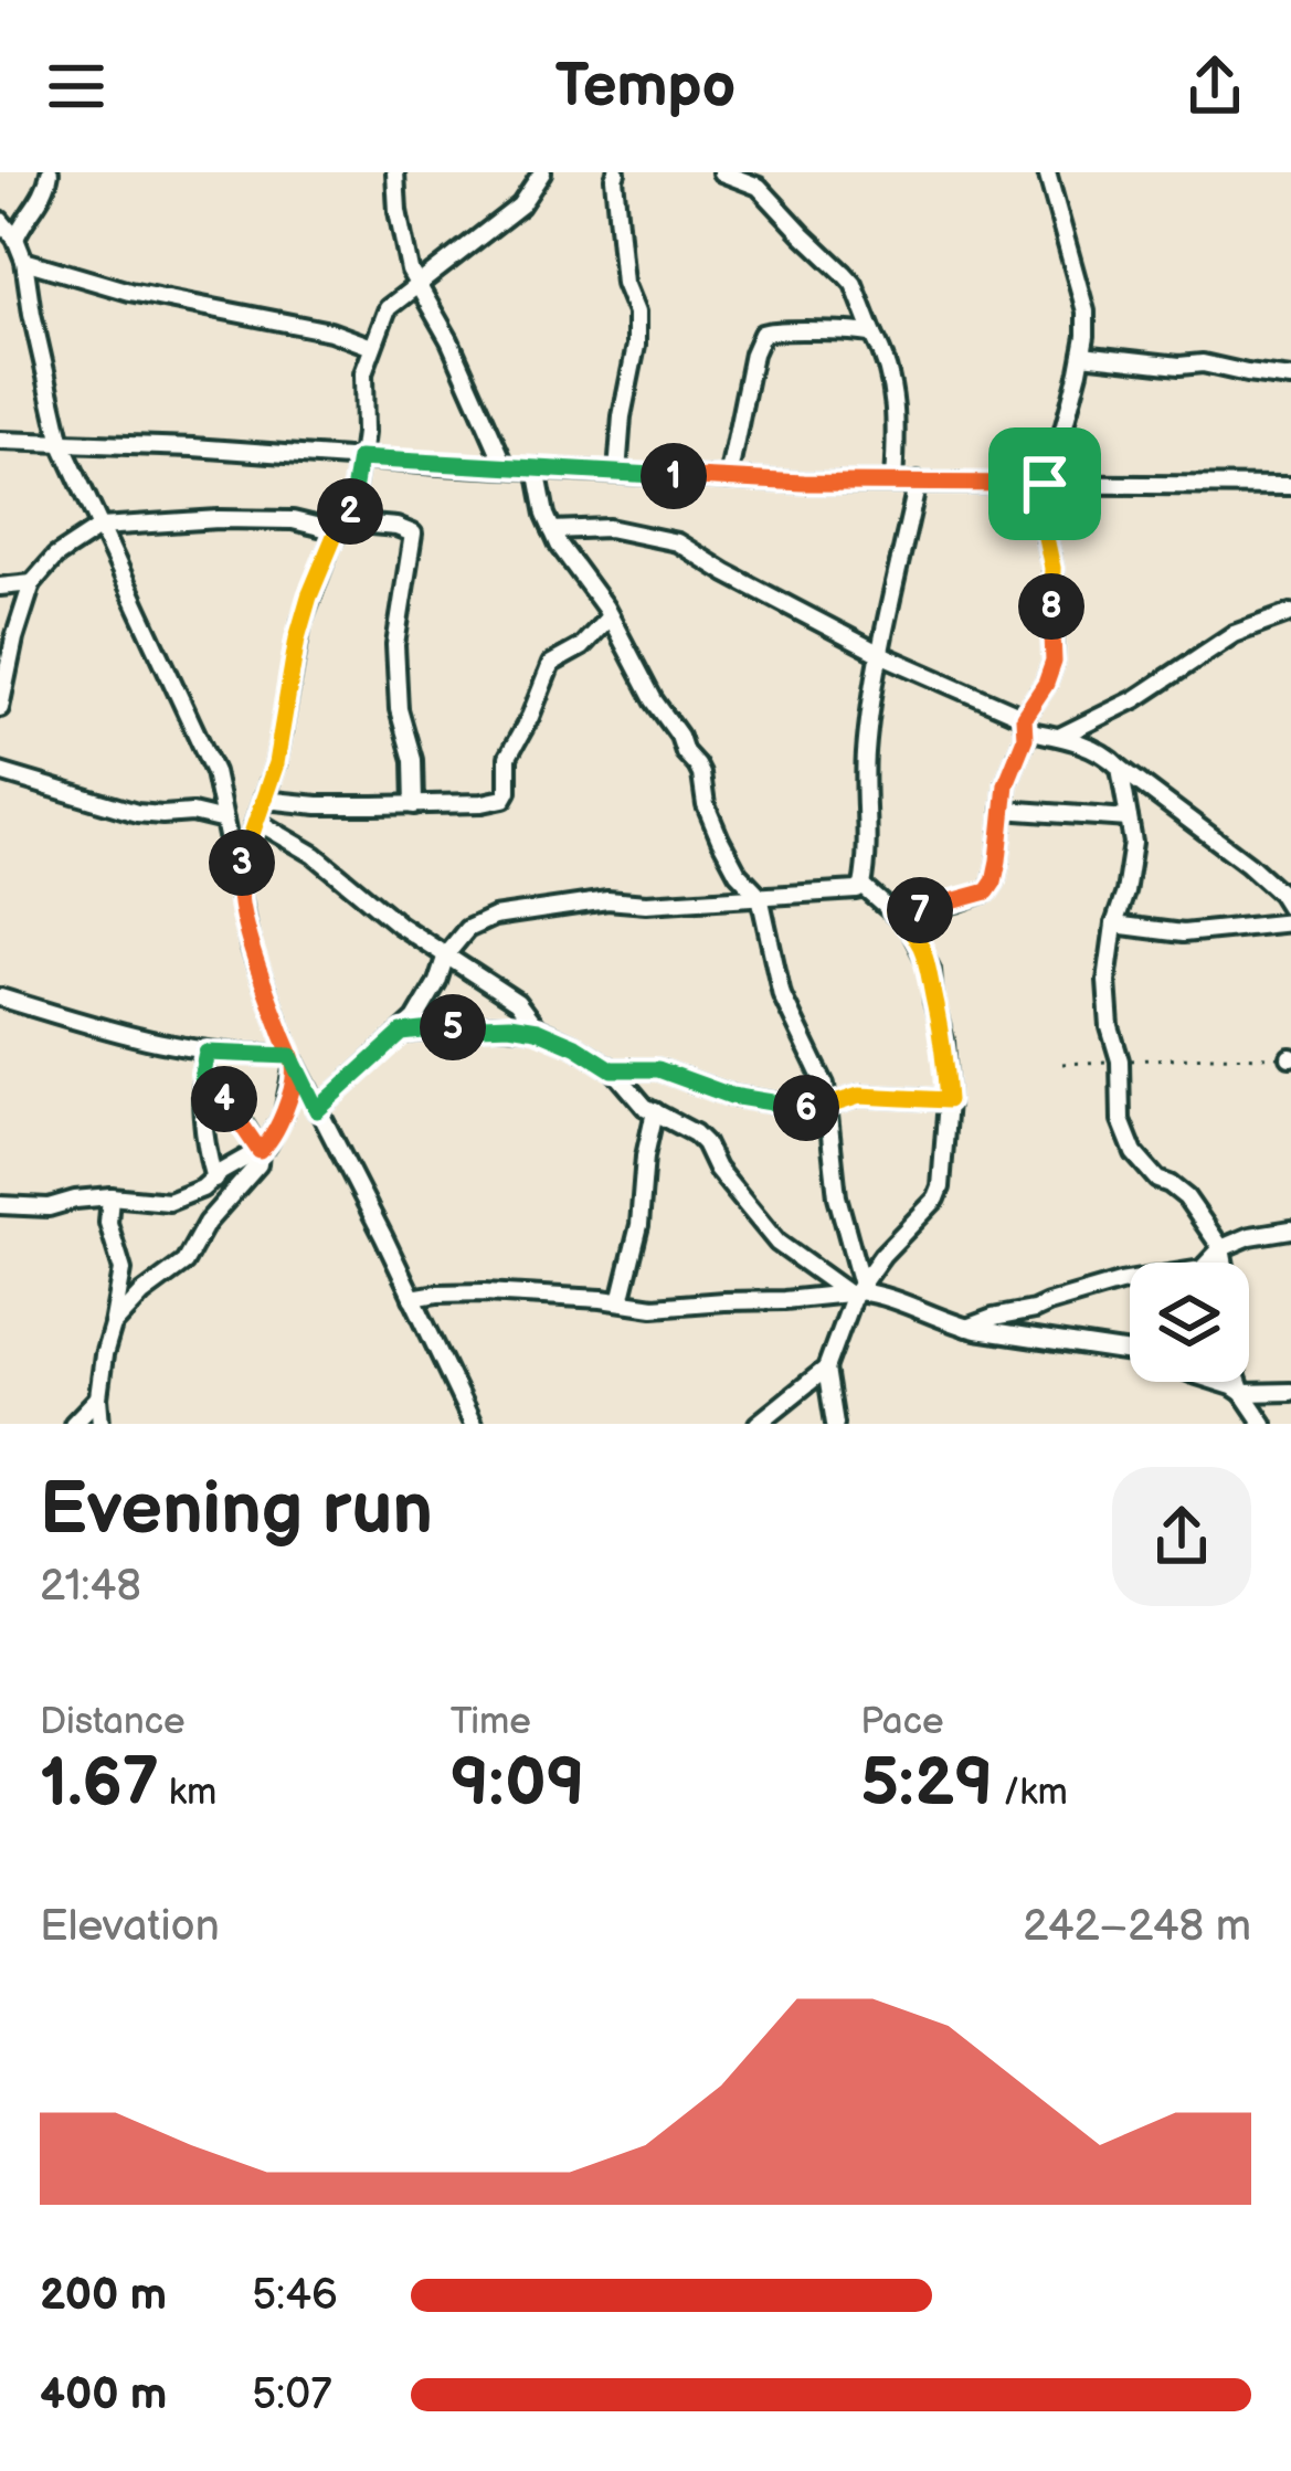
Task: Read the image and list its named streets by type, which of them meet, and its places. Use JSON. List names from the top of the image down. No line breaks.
{"page":{"header":"Tempo","pins":["1","2","8","3","7","5","4","6"],"heading":["Evening run","21:48"],"stats":[["Distance","1.67 km"],["Time","9:09"],["Pace","5:29 /km"]],"chart":["Elevation","242–248 m"],"list":[{"name":"200 m","note":"5:46"},{"name":"400 m","note":"5:07"}]}}
